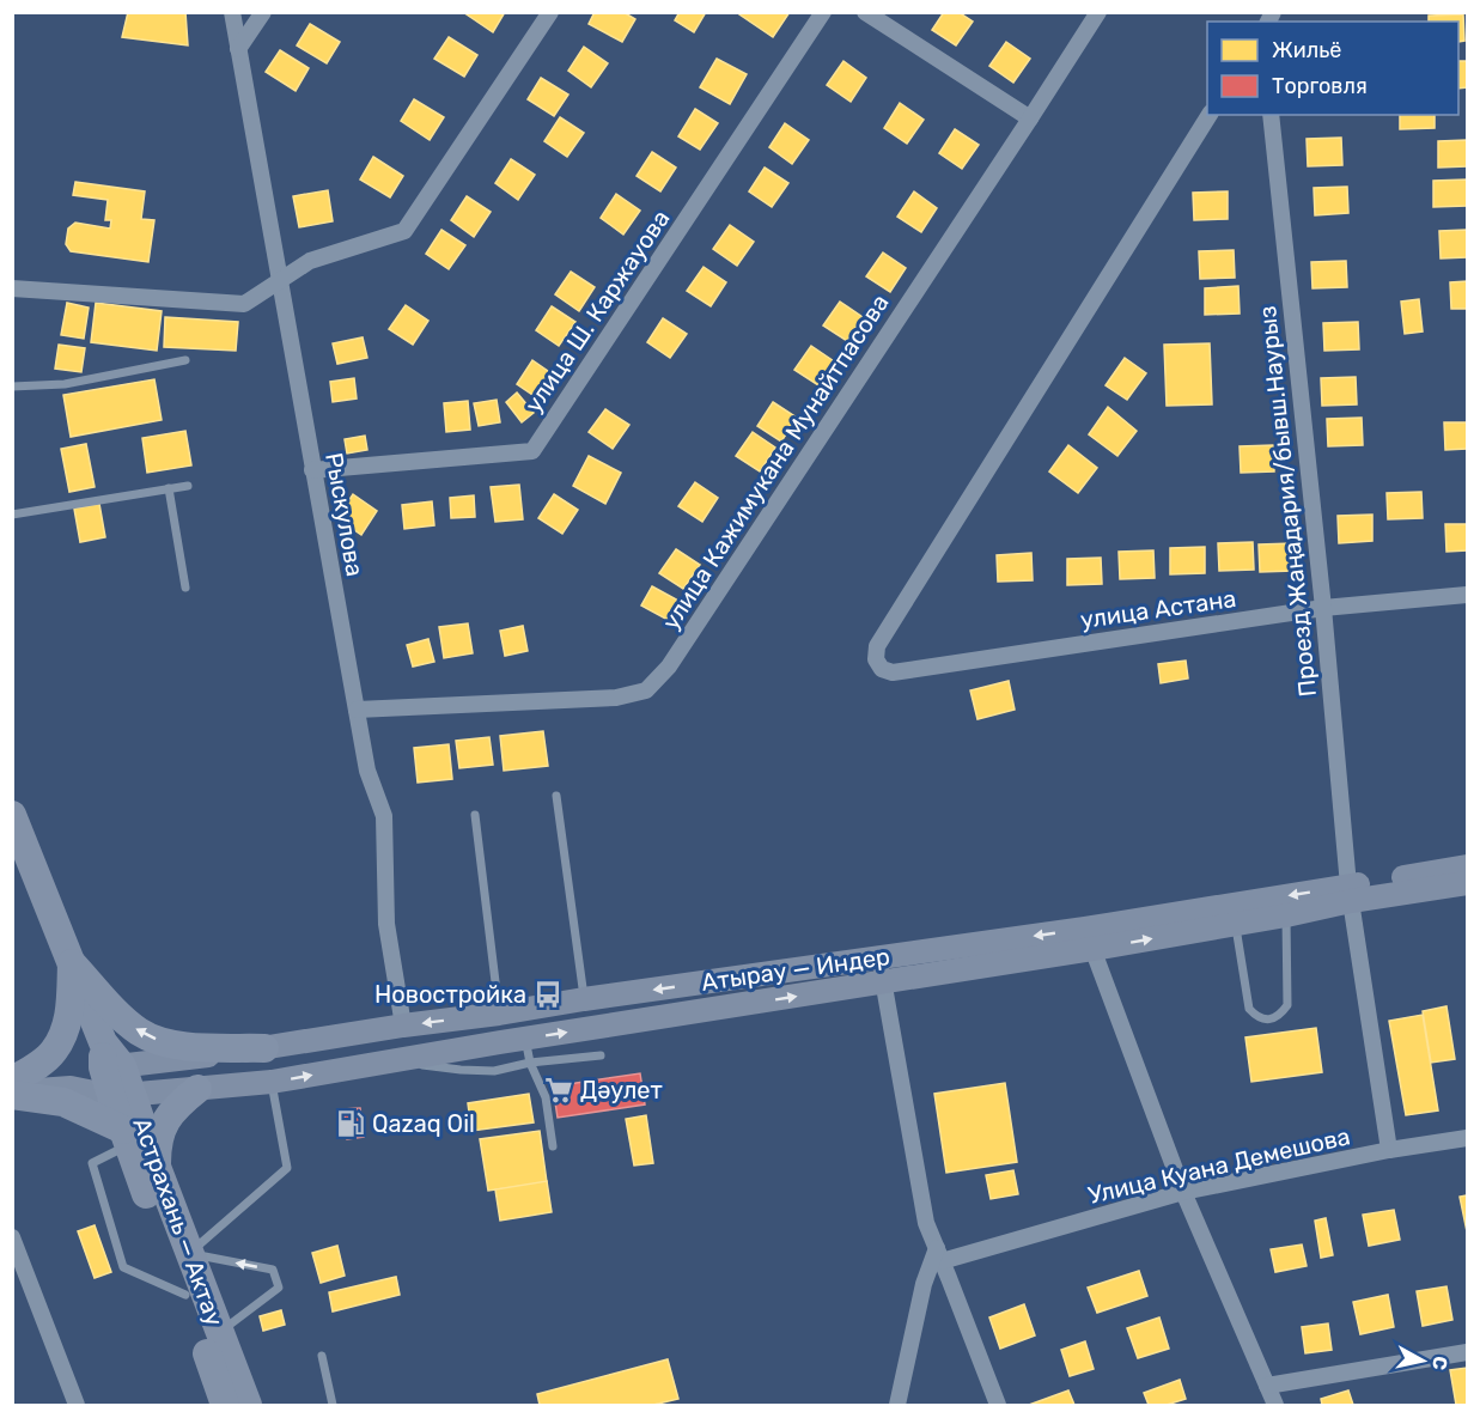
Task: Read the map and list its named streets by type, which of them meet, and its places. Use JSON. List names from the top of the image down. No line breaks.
{"streets":{"highway":["Астрахань — Актау"],"main road":["Атырау — Индер"],"street":["улица Ш. Каржауова","улица Кажимукана Мунайтпасова","Проезд Жаңадария/бывш.Наурыз","Рыскулова","улица Астана","Улица Куана Демешова"]},"crossings":[["улица Ш. Каржауова","Рыскулова"],["улица Кажимукана Мунайтпасова","Рыскулова"],["Проезд Жаңадария/бывш.Наурыз","улица Астана"],["Проезд Жаңадария/бывш.Наурыз","Атырау — Индер"],["Проезд Жаңадария/бывш.Наурыз","Улица Куана Демешова"],["Рыскулова","Атырау — Индер"],["Атырау — Индер","Астрахань — Актау"]],"places":{"bus stop":["Новостройка"],"supermarket":["Дәулет"],"fuel station":["Qazaq Oil"]},"legend":["Жильё","Торговля"],"north":"right"}
